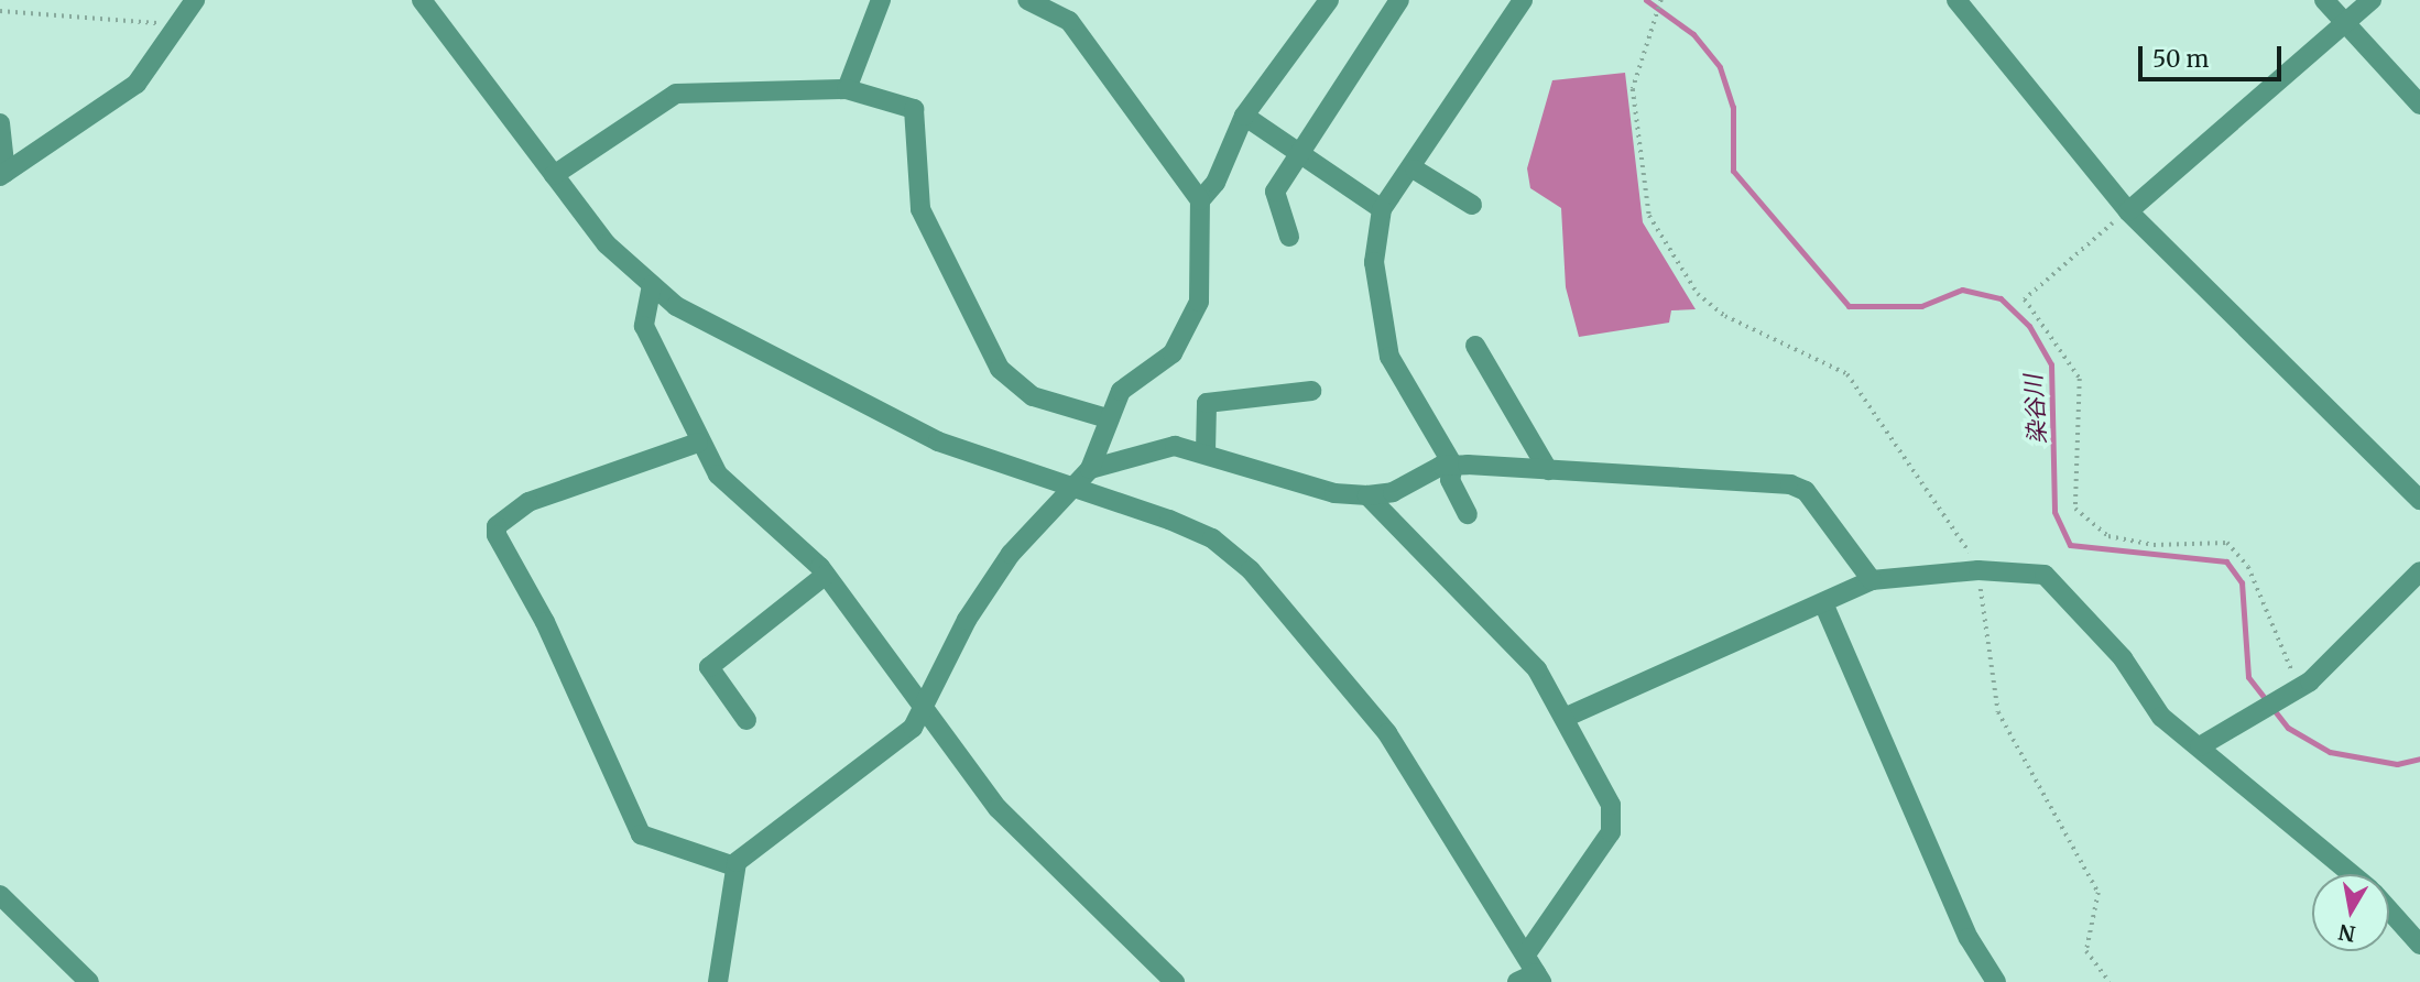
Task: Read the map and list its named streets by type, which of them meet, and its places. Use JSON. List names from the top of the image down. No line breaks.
{"water":["染谷川"],"scale_bar":"50 m","north":"bottom"}
